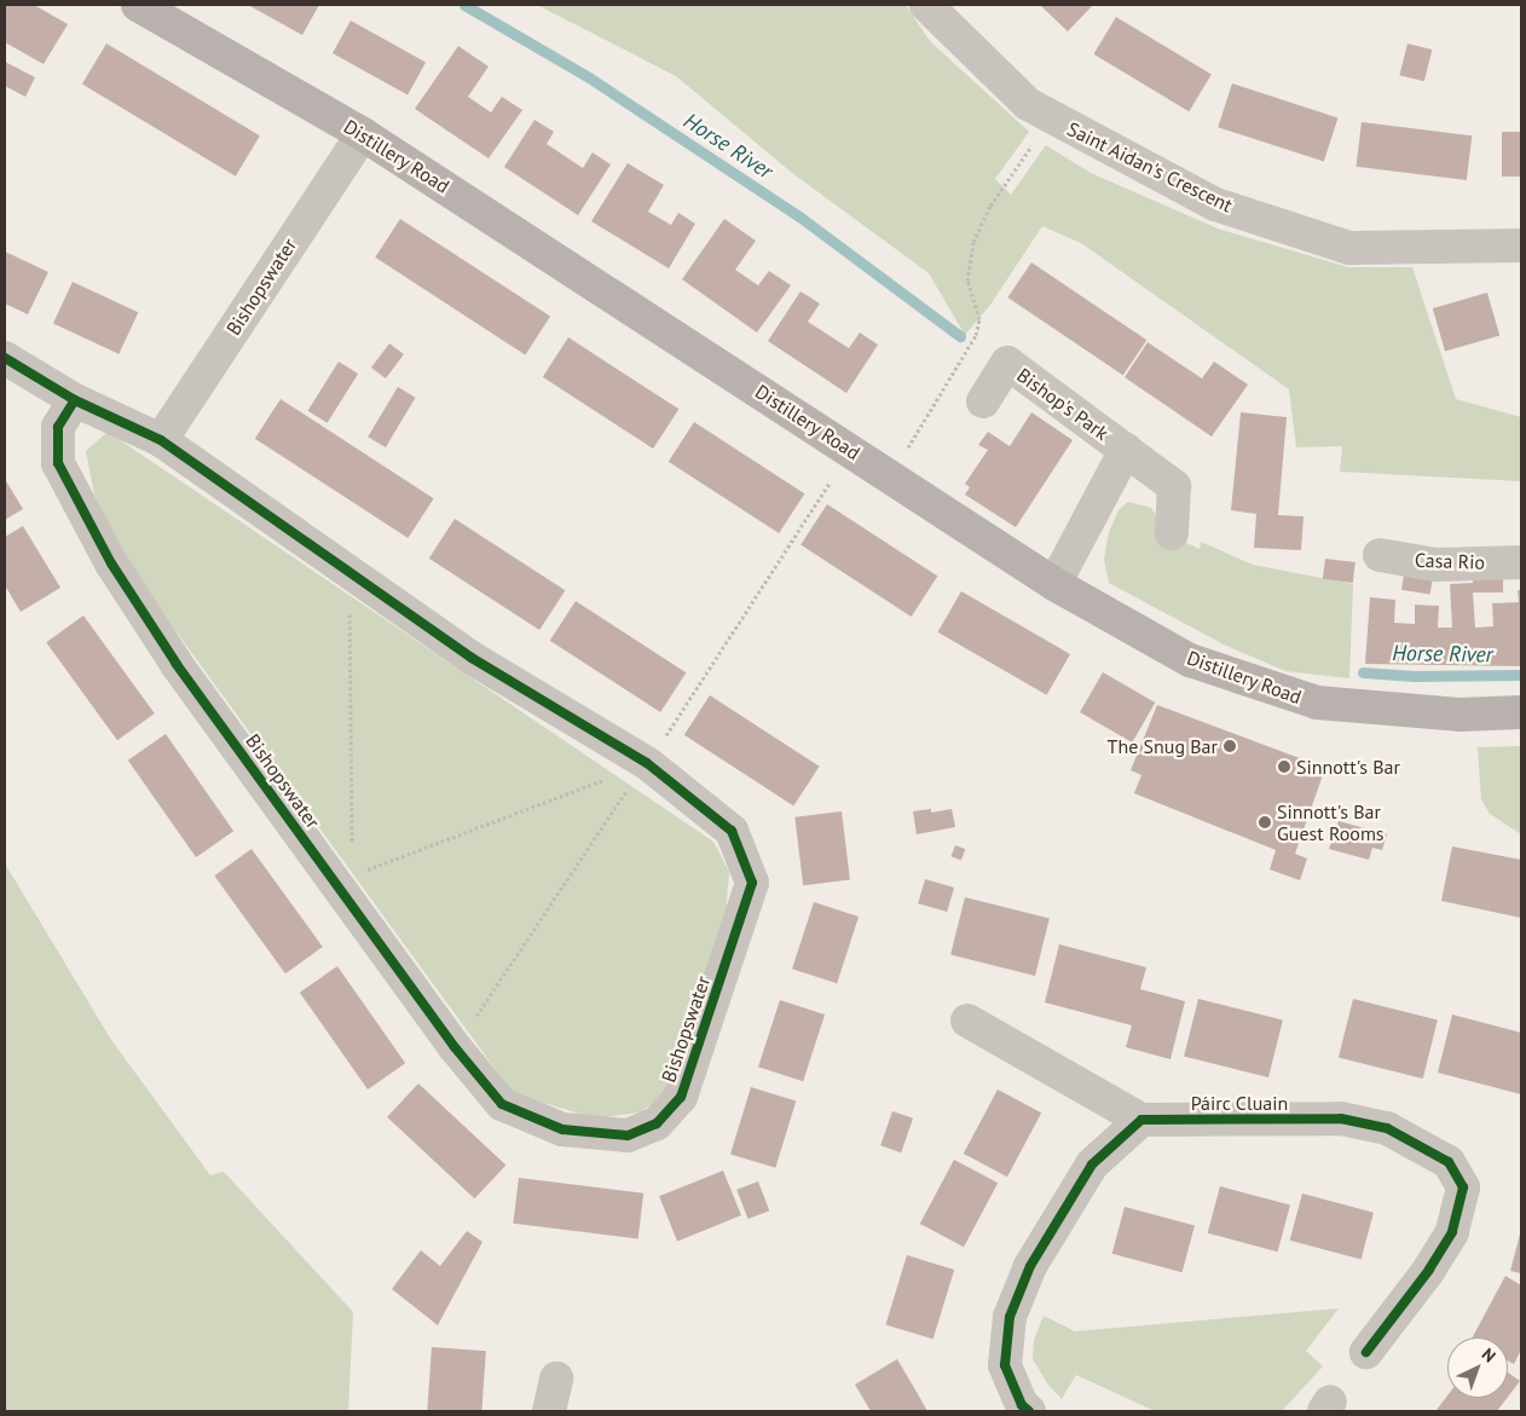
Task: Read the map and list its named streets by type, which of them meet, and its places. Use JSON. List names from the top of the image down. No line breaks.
{"streets":{"main road":["Distillery Road"],"street":["Saint Aidan's Crescent","Bishopswater","Bishop's Park","Casa Rio","Páirc Cluain"]},"crossings":[["Distillery Road","Bishopswater"],["Distillery Road","Bishop's Park"]],"water":["Horse River"],"places":["The Snug Bar","Sinnott's Bar","Sinnott's Bar Guest Rooms"],"north":"top right"}
